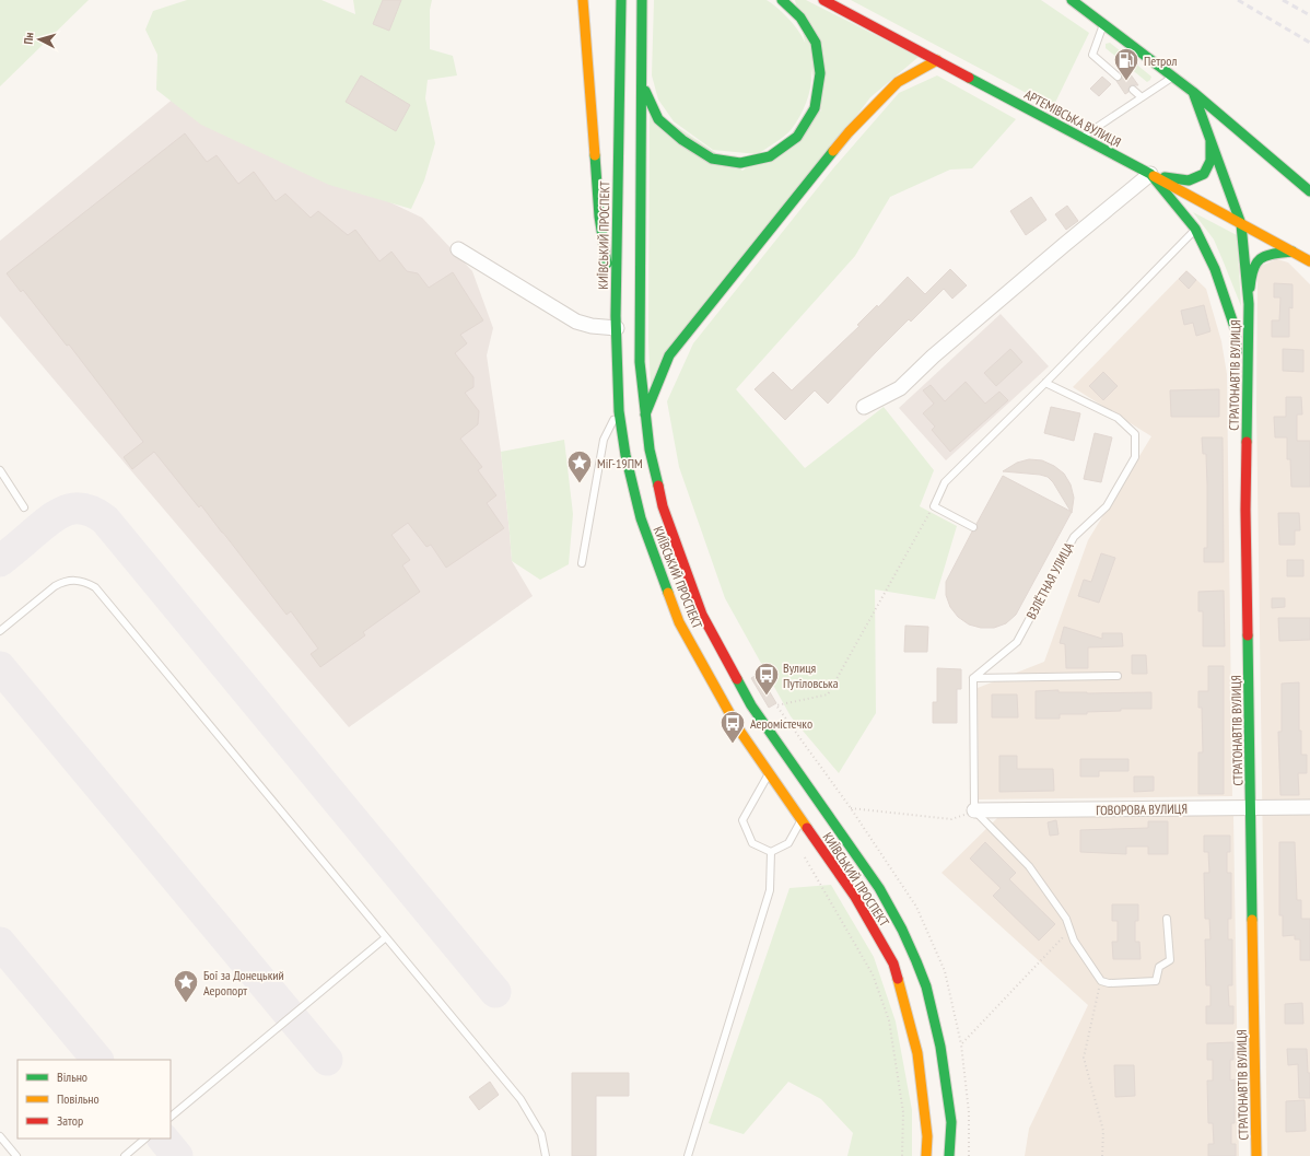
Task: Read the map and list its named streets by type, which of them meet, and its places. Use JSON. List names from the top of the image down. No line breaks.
{"streets":{"main road":["АРТЕМІВСЬКА ВУЛИЦЯ","КИЇВСЬКИЙ ПРОСПЕКТ","СТРАТОНАВТІВ ВУЛИЦЯ"],"street":["ГОВОРОВА ВУЛИЦЯ"],"lane":["ВЗЛЁТНАЯ УЛИЦА"]},"crossings":[["СТРАТОНАВТІВ ВУЛИЦЯ","ГОВОРОВА ВУЛИЦЯ"]],"places":{"fuel station":["Петрол"],"place":["МіГ-19ПМ","Бої за Донецький Аеропорт"],"bus stop":["Вулиця Путіловська","Аеромістечко"]},"legend":["Вільно","Повільно","Затор"],"north":"left"}
